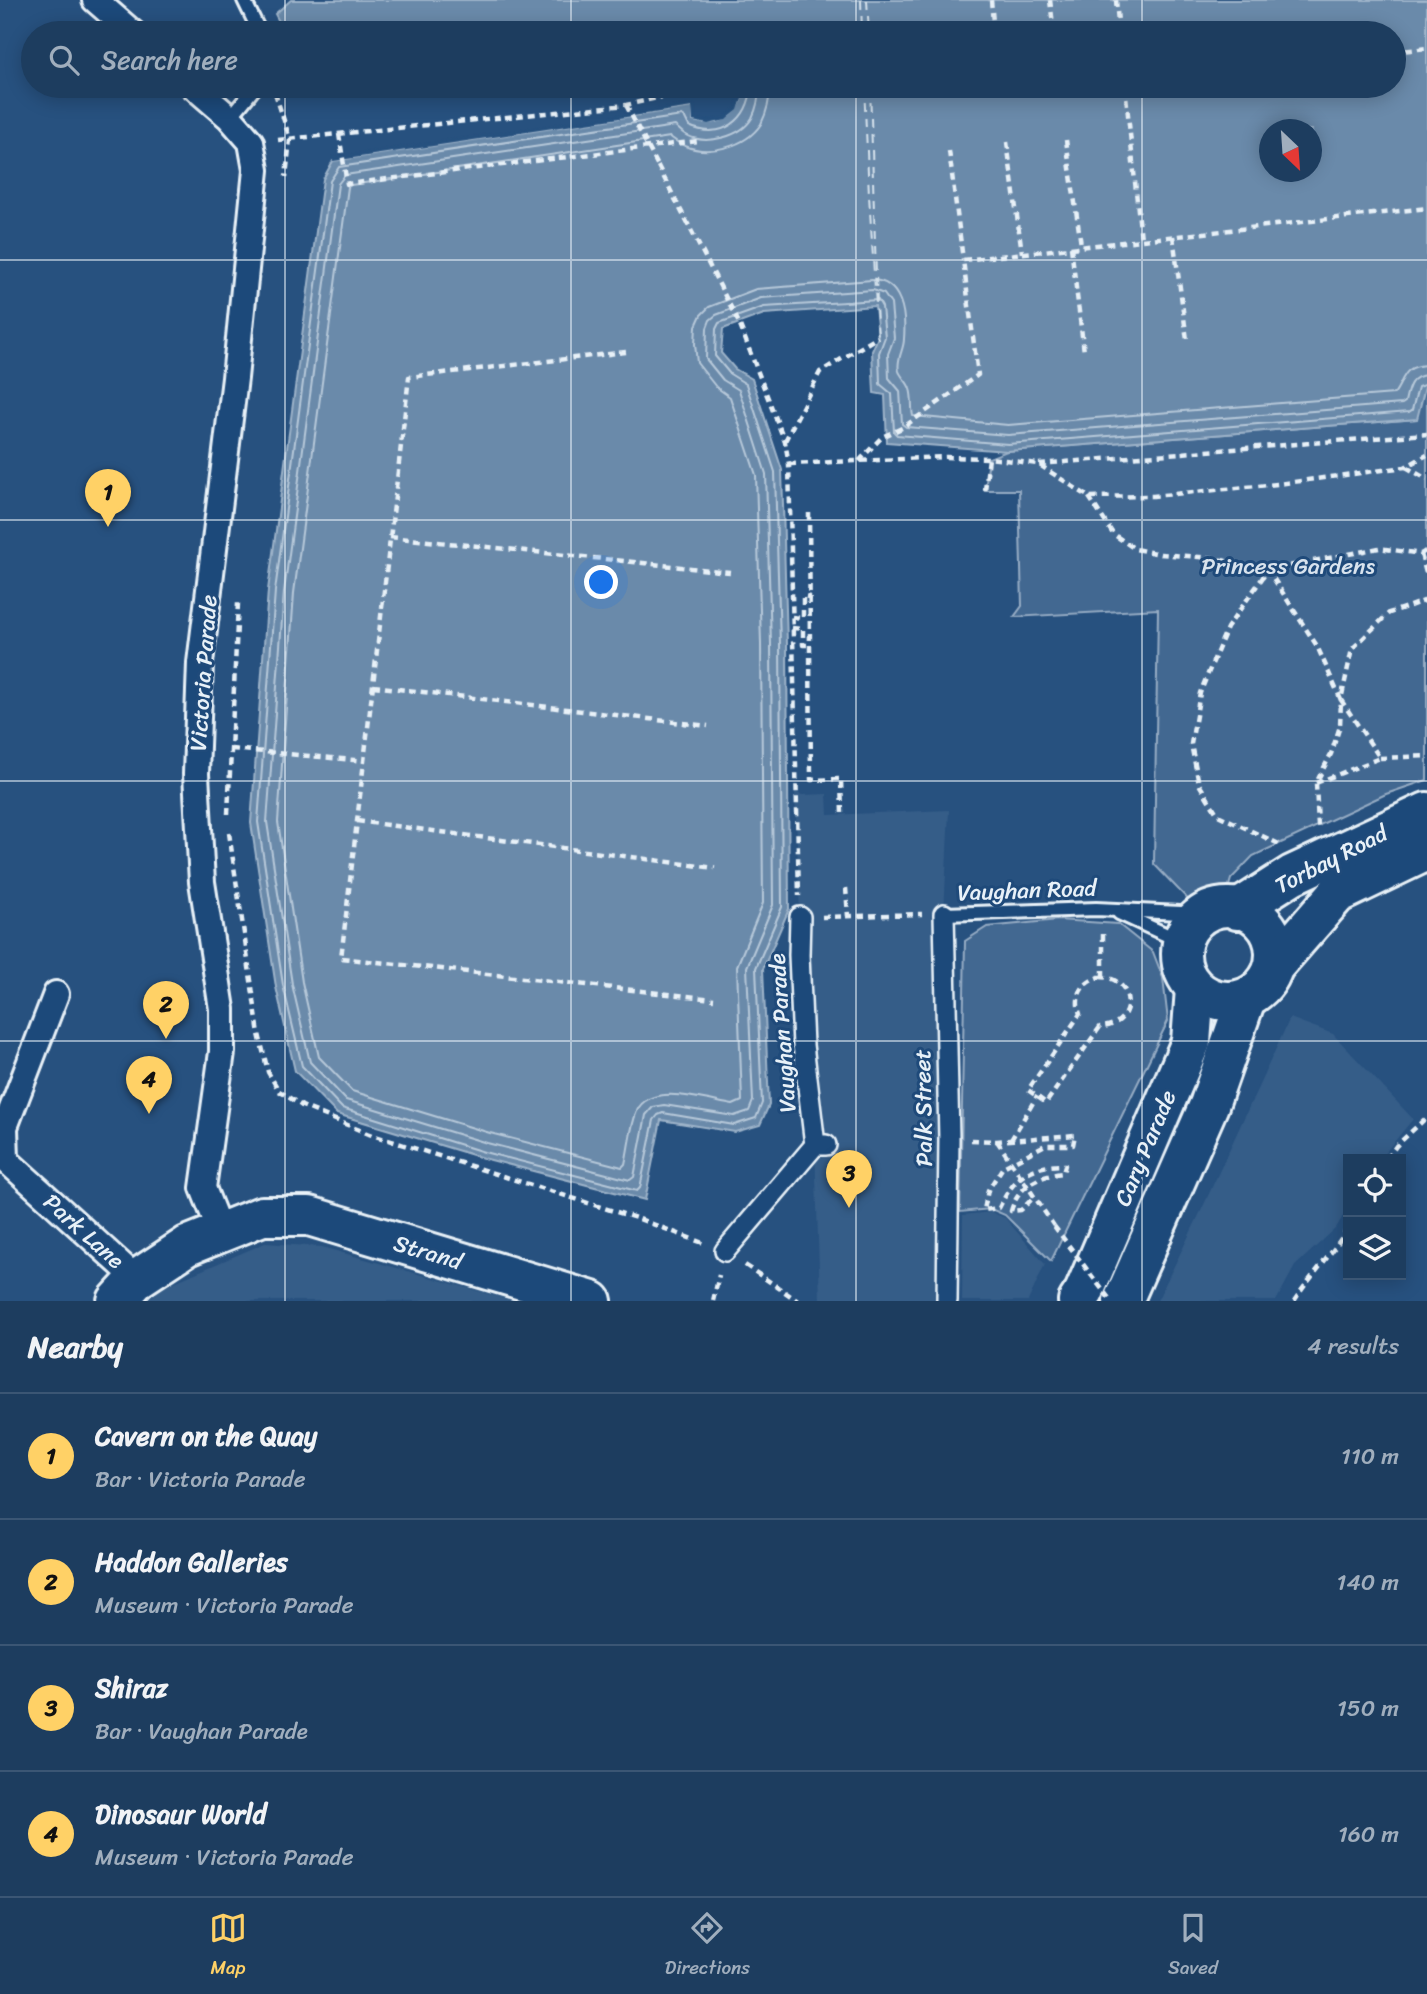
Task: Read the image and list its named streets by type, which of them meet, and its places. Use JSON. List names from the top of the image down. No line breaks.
{"streets":{"main road":["Torbay Road","Cary Parade","Strand"],"street":["Victoria Parade","Vaughan Parade","Palk Street","Park Lane"],"lane":["Vaughan Road"]},"crossings":[["Victoria Parade","Strand"],["Torbay Road","Vaughan Road"],["Torbay Road","Cary Parade"],["Vaughan Road","Palk Street"],["Vaughan Road","Cary Parade"]],"parks":["Princess Gardens"],"north":"bottom right","page":{"search":"Search here","pins":["1","2","4","3"],"heading":["Nearby","4 results"],"list":[{"mark":"1","name":"Cavern on the Quay","note":"Bar · Victoria Parade","value":"110 m"},{"mark":"2","name":"Haddon Galleries","note":"Museum · Victoria Parade","value":"140 m"},{"mark":"3","name":"Shiraz","note":"Bar · Vaughan Parade","value":"150 m"},{"mark":"4","name":"Dinosaur World","note":"Museum · Victoria Parade","value":"160 m"}],"nav":["Map","Directions","Saved"]}}
